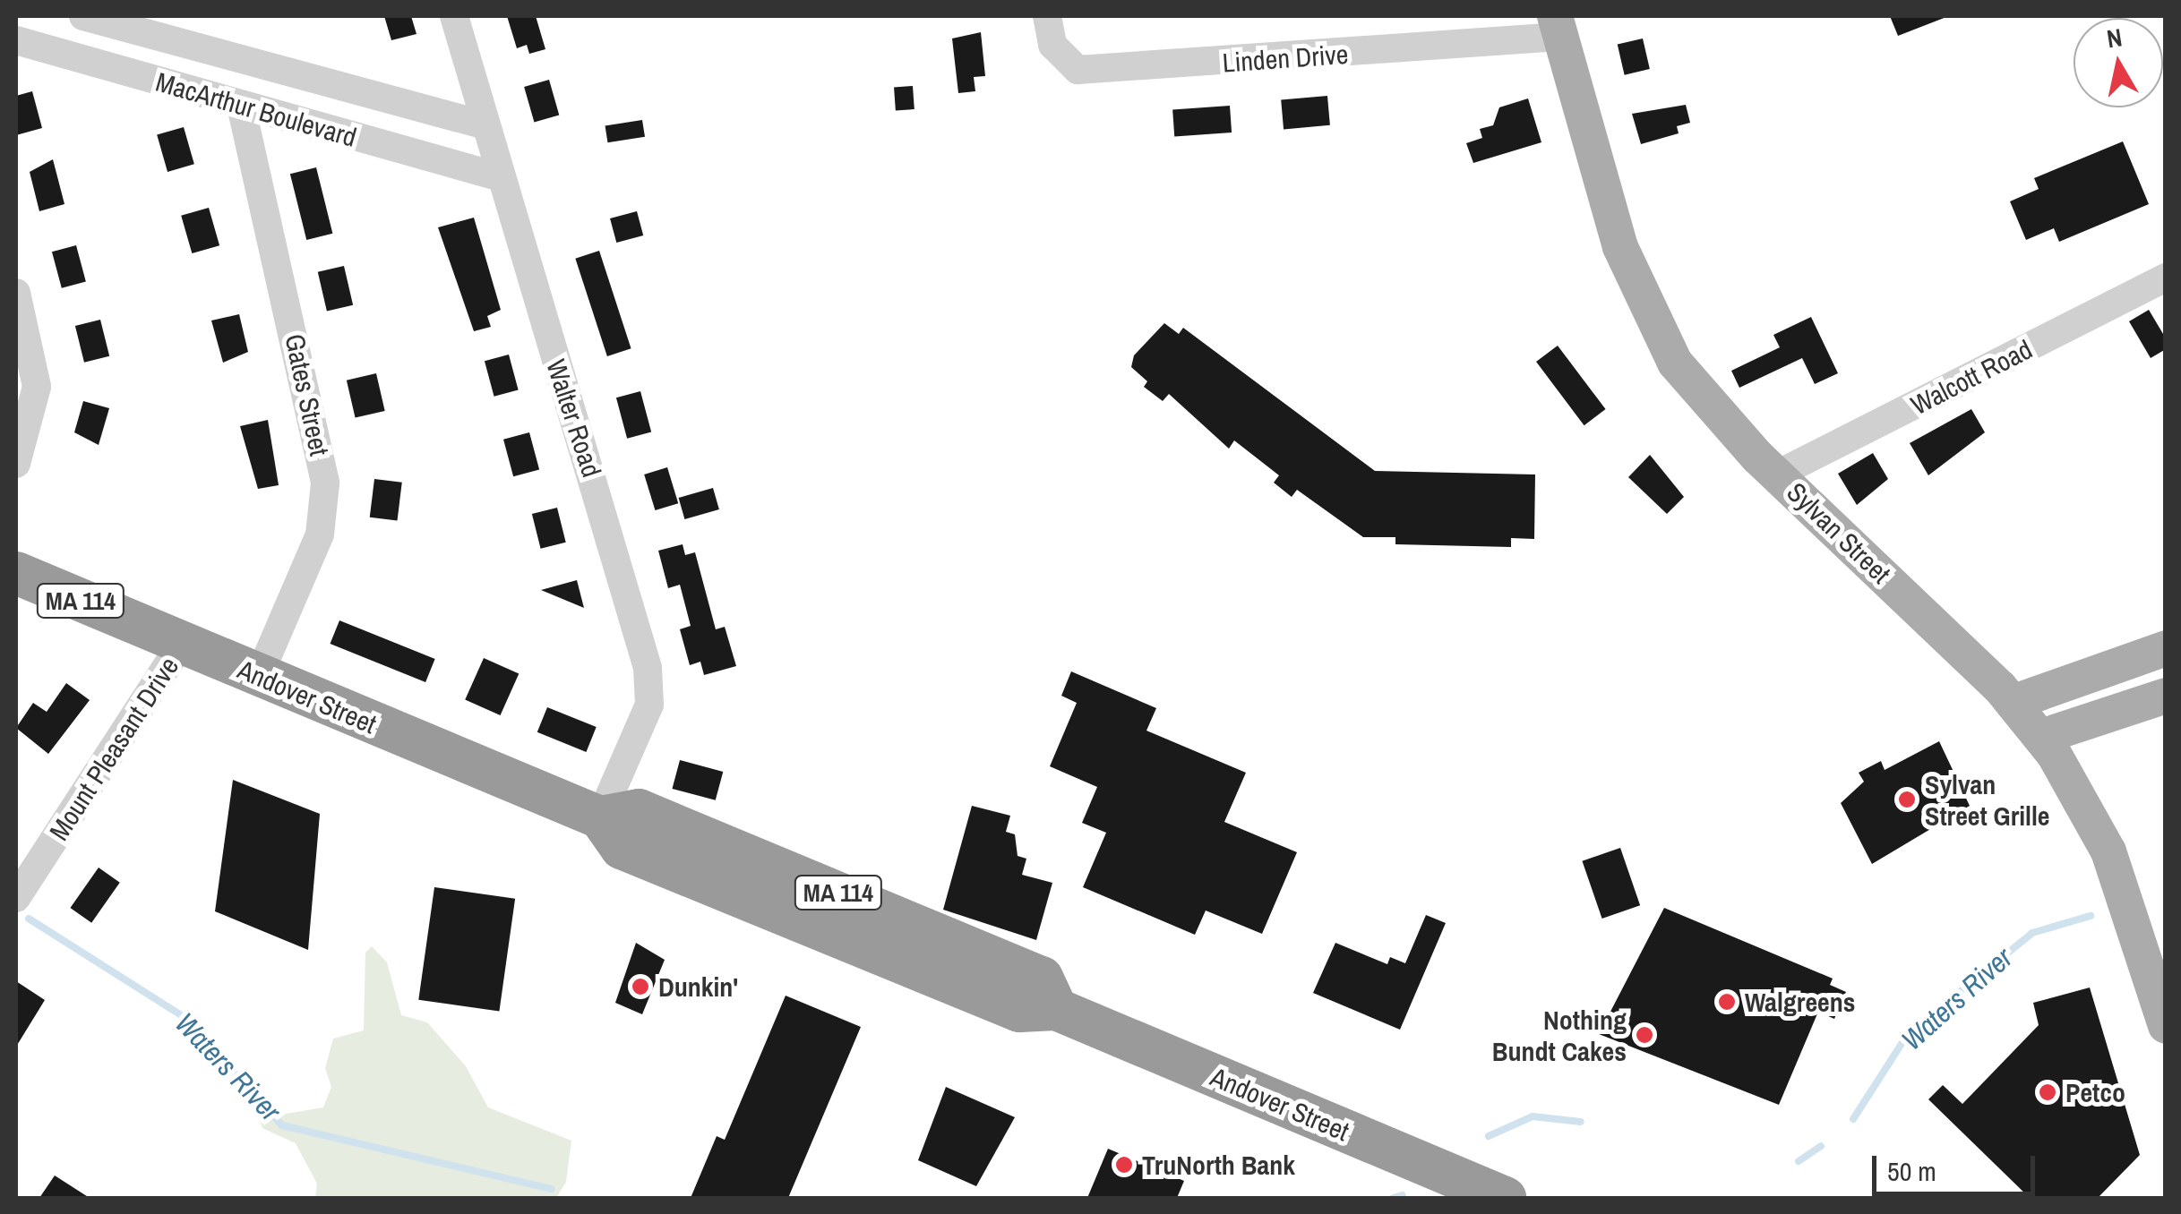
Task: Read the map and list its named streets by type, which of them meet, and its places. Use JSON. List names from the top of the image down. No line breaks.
{"streets":{"highway":["MA 114","Andover Street"],"main road":["Sylvan Street"],"street":["Linden Drive","MacArthur Boulevard","Walcott Road","Gates Street","Walter Road","Mount Pleasant Drive"]},"crossings":[["Linden Drive","Sylvan Street"],["MacArthur Boulevard","Gates Street"],["MacArthur Boulevard","Walter Road"],["Walcott Road","Sylvan Street"],["Gates Street","Andover Street"],["Walter Road","Andover Street"],["Andover Street","Mount Pleasant Drive"]],"water":["Waters River"],"places":["Sylvan Street Grille","Dunkin'","Walgreens","Nothing Bundt Cakes","Petco","TruNorth Bank"],"scale_bar":"50 m","north":"top"}
